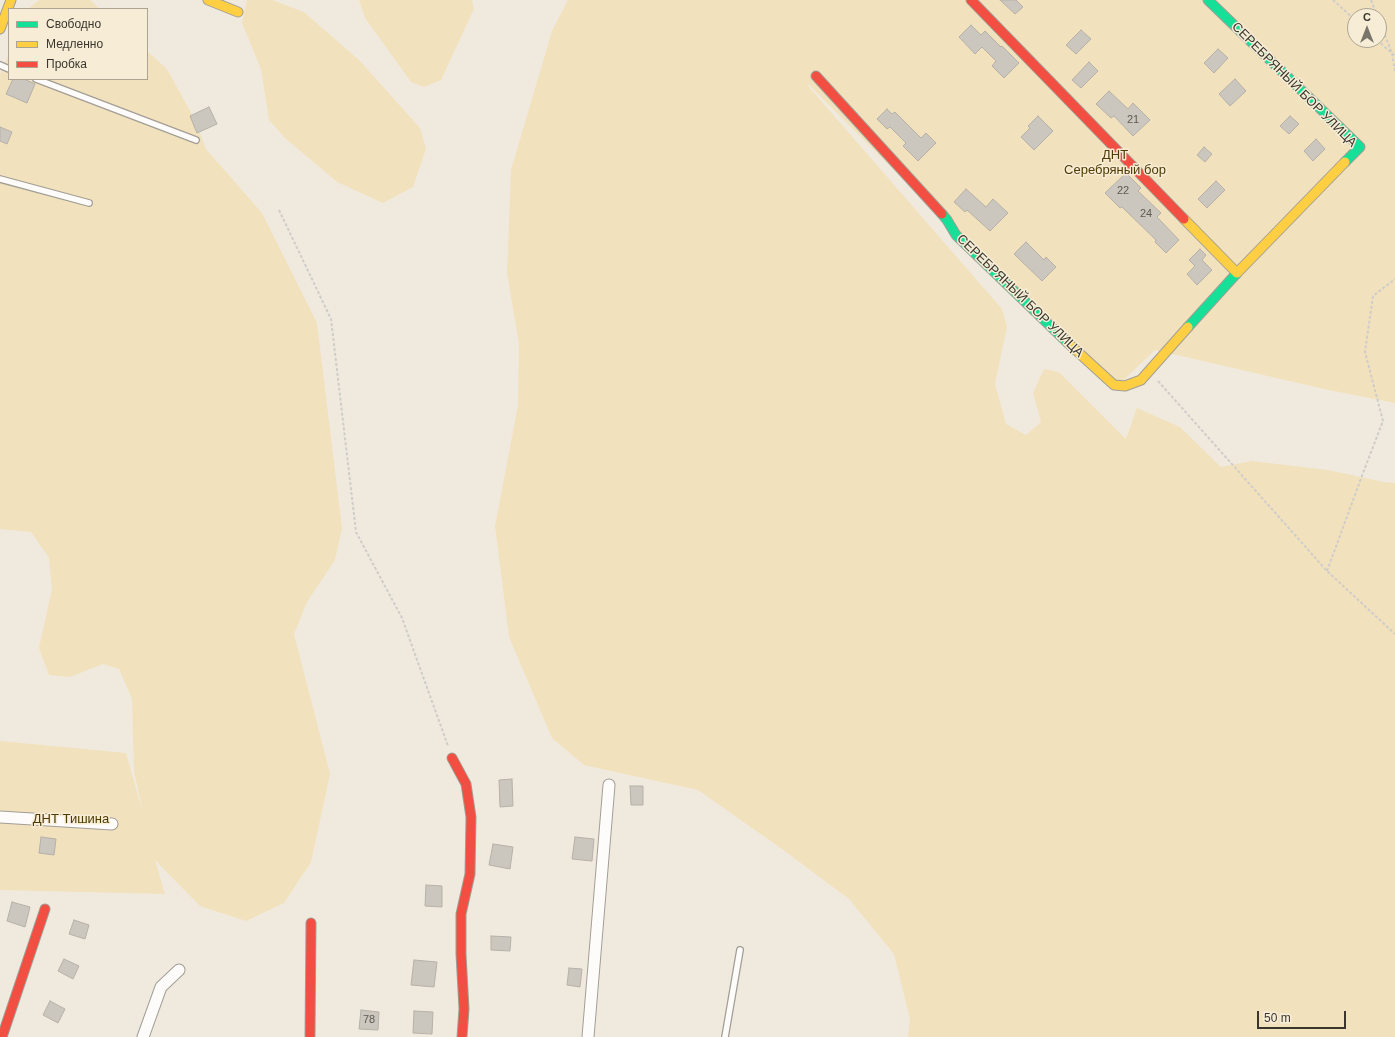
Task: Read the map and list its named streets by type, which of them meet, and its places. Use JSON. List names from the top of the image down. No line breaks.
{"streets":{"street":["СЕРЕБРЯНЫЙ БОР УЛИЦА"]},"parks":["ДНТ Серебряный бор","ДНТ Тишина"],"house_numbers":["21","22","24","78"],"legend":["Свободно","Медленно","Пробка"],"scale_bar":"50 m","north":"top"}
